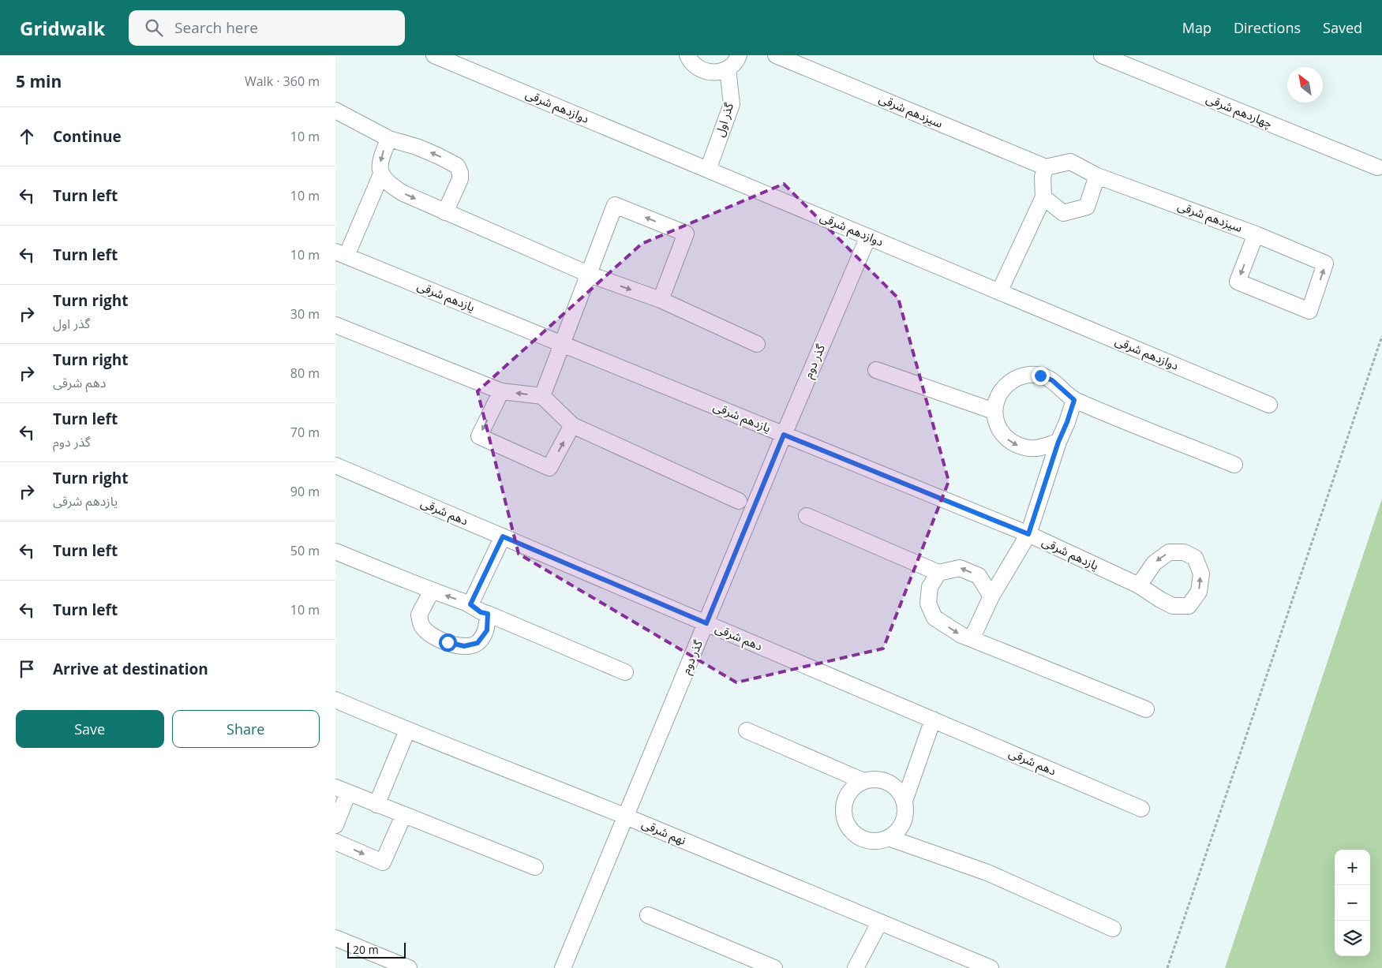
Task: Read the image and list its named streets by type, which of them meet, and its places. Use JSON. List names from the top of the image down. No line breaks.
{"streets":{"street":["دوازدهم شرقی","سیزدهم شرقی","چهاردهم شرقی","گذر اول","یازدهم شرقی","گذر دوم","دهم شرقی","نهم شرقی"]},"crossings":[["دوازدهم شرقی","گذر اول"],["دوازدهم شرقی","گذر دوم"],["یازدهم شرقی","گذر دوم"],["گذر دوم","دهم شرقی"],["گذر دوم","نهم شرقی"]],"scale_bar":"20 m","north":"top left","page":{"header":"Gridwalk","search":"Search here","nav":["Map","Directions","Saved"],"heading":["5 min","Walk · 360 m"],"list":[["Continue","10 m"],["Turn left","10 m"],["Turn left","10 m"],["Turn right","گذر اول","30 m"],["Turn right","دهم شرقی","80 m"],["Turn left","گذر دوم","70 m"],["Turn right","یازدهم شرقی","90 m"],["Turn left","50 m"],["Turn left","10 m"],"Arrive at destination"],"buttons":["Save","Share"],"map_buttons":["+","−"],"scale":"20 m"}}
